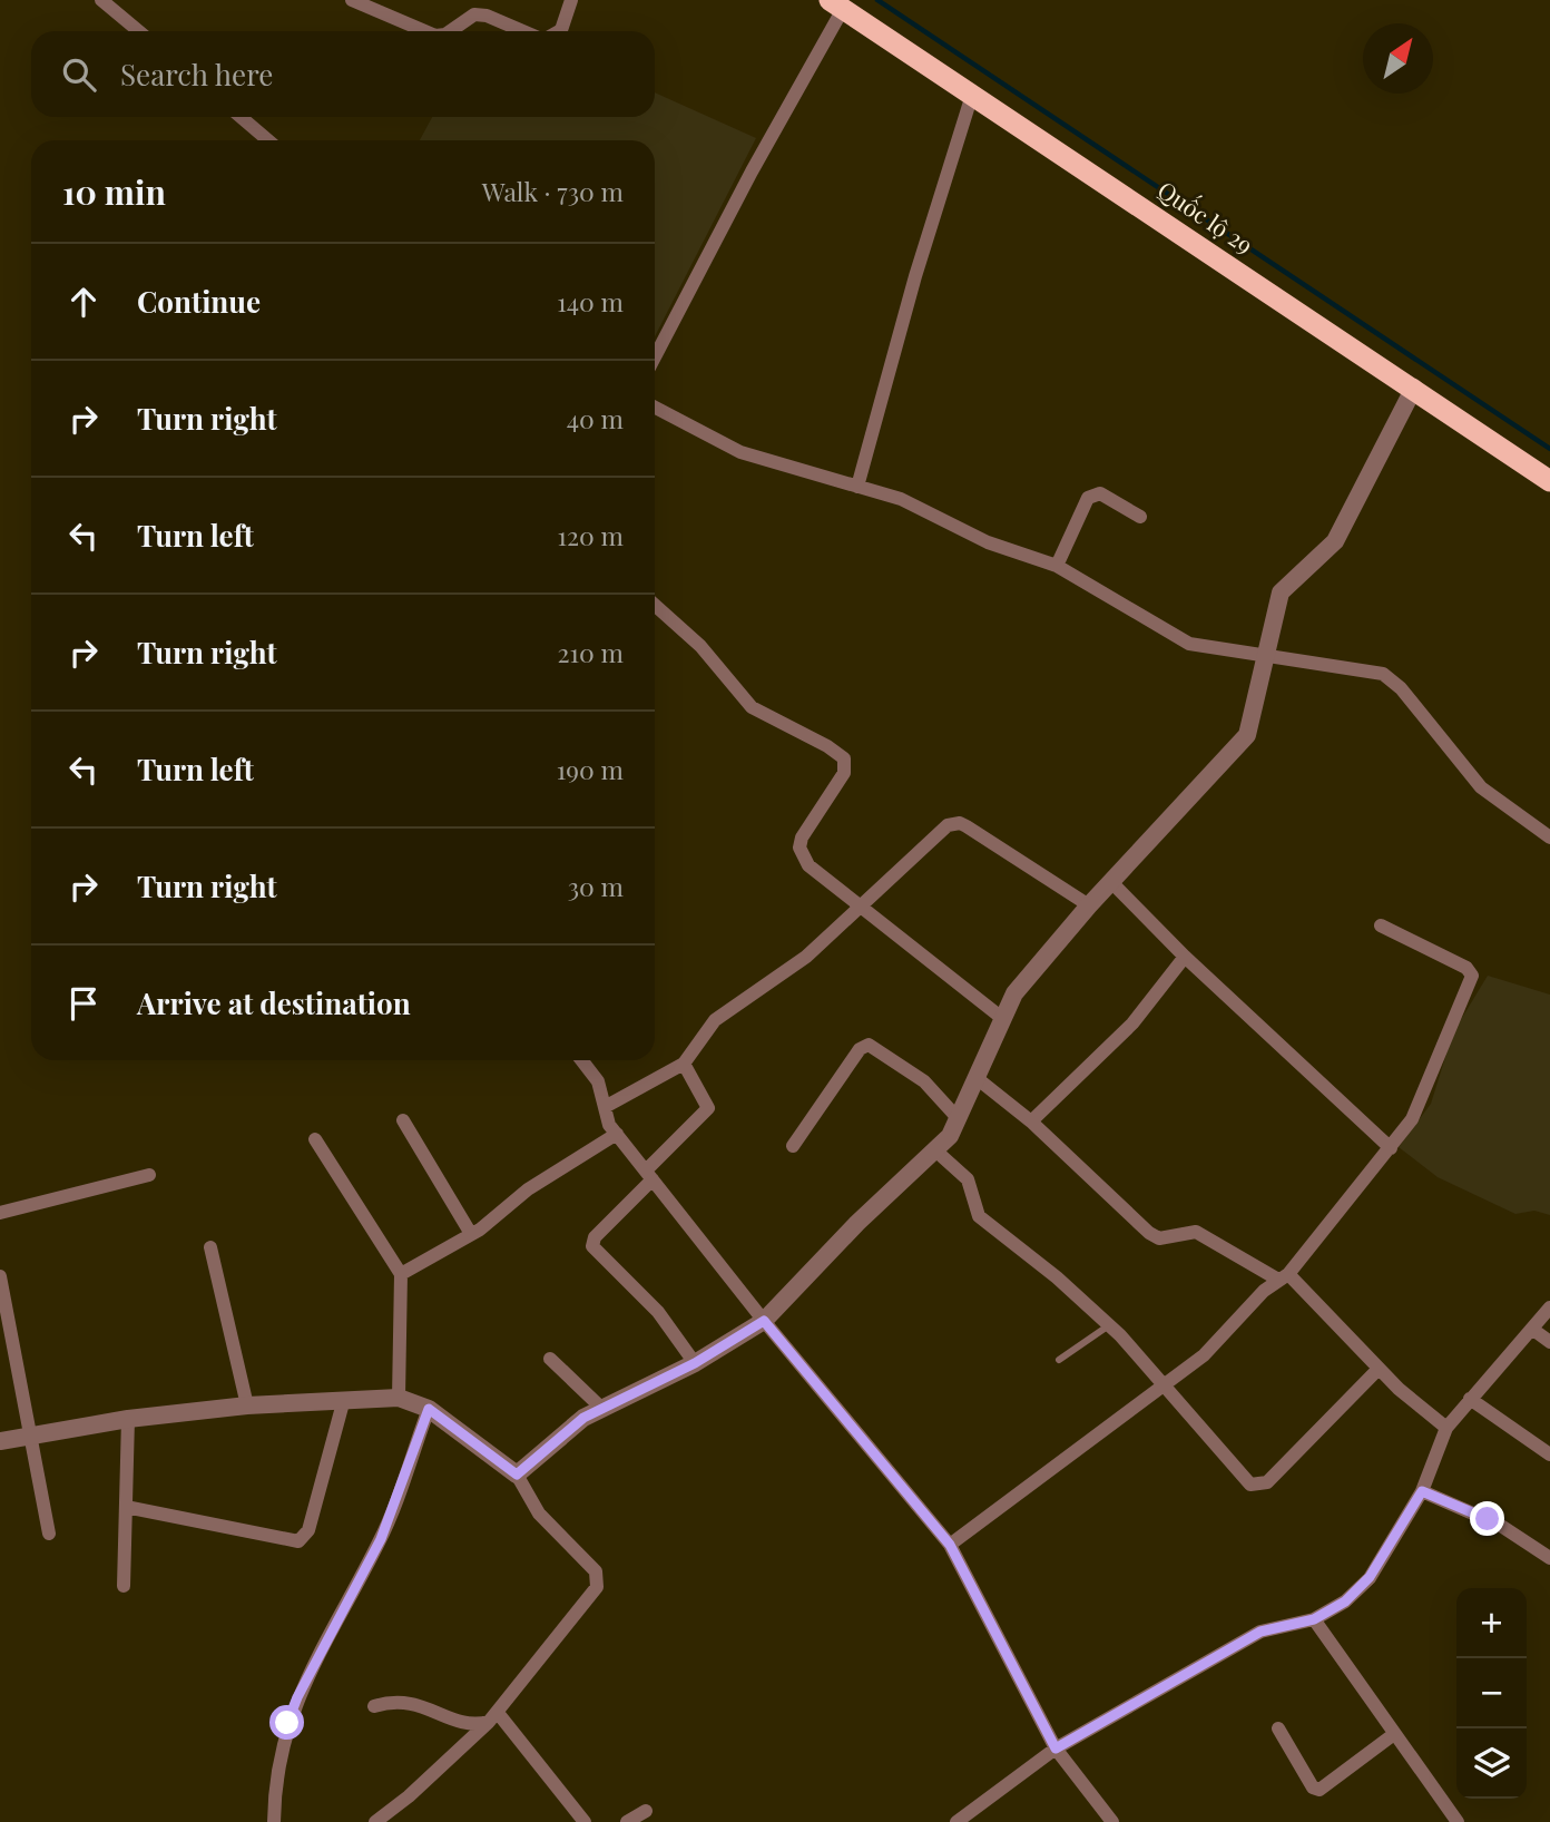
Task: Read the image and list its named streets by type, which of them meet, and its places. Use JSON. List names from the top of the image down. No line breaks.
{"streets":{"highway":["Quốc lộ 29"]},"north":"top right","page":{"search":"Search here","heading":["10 min","Walk · 730 m"],"list":[["Continue","140 m"],["Turn right","40 m"],["Turn left","120 m"],["Turn right","210 m"],["Turn left","190 m"],["Turn right","30 m"],"Arrive at destination"],"map_buttons":["+","−"]}}
